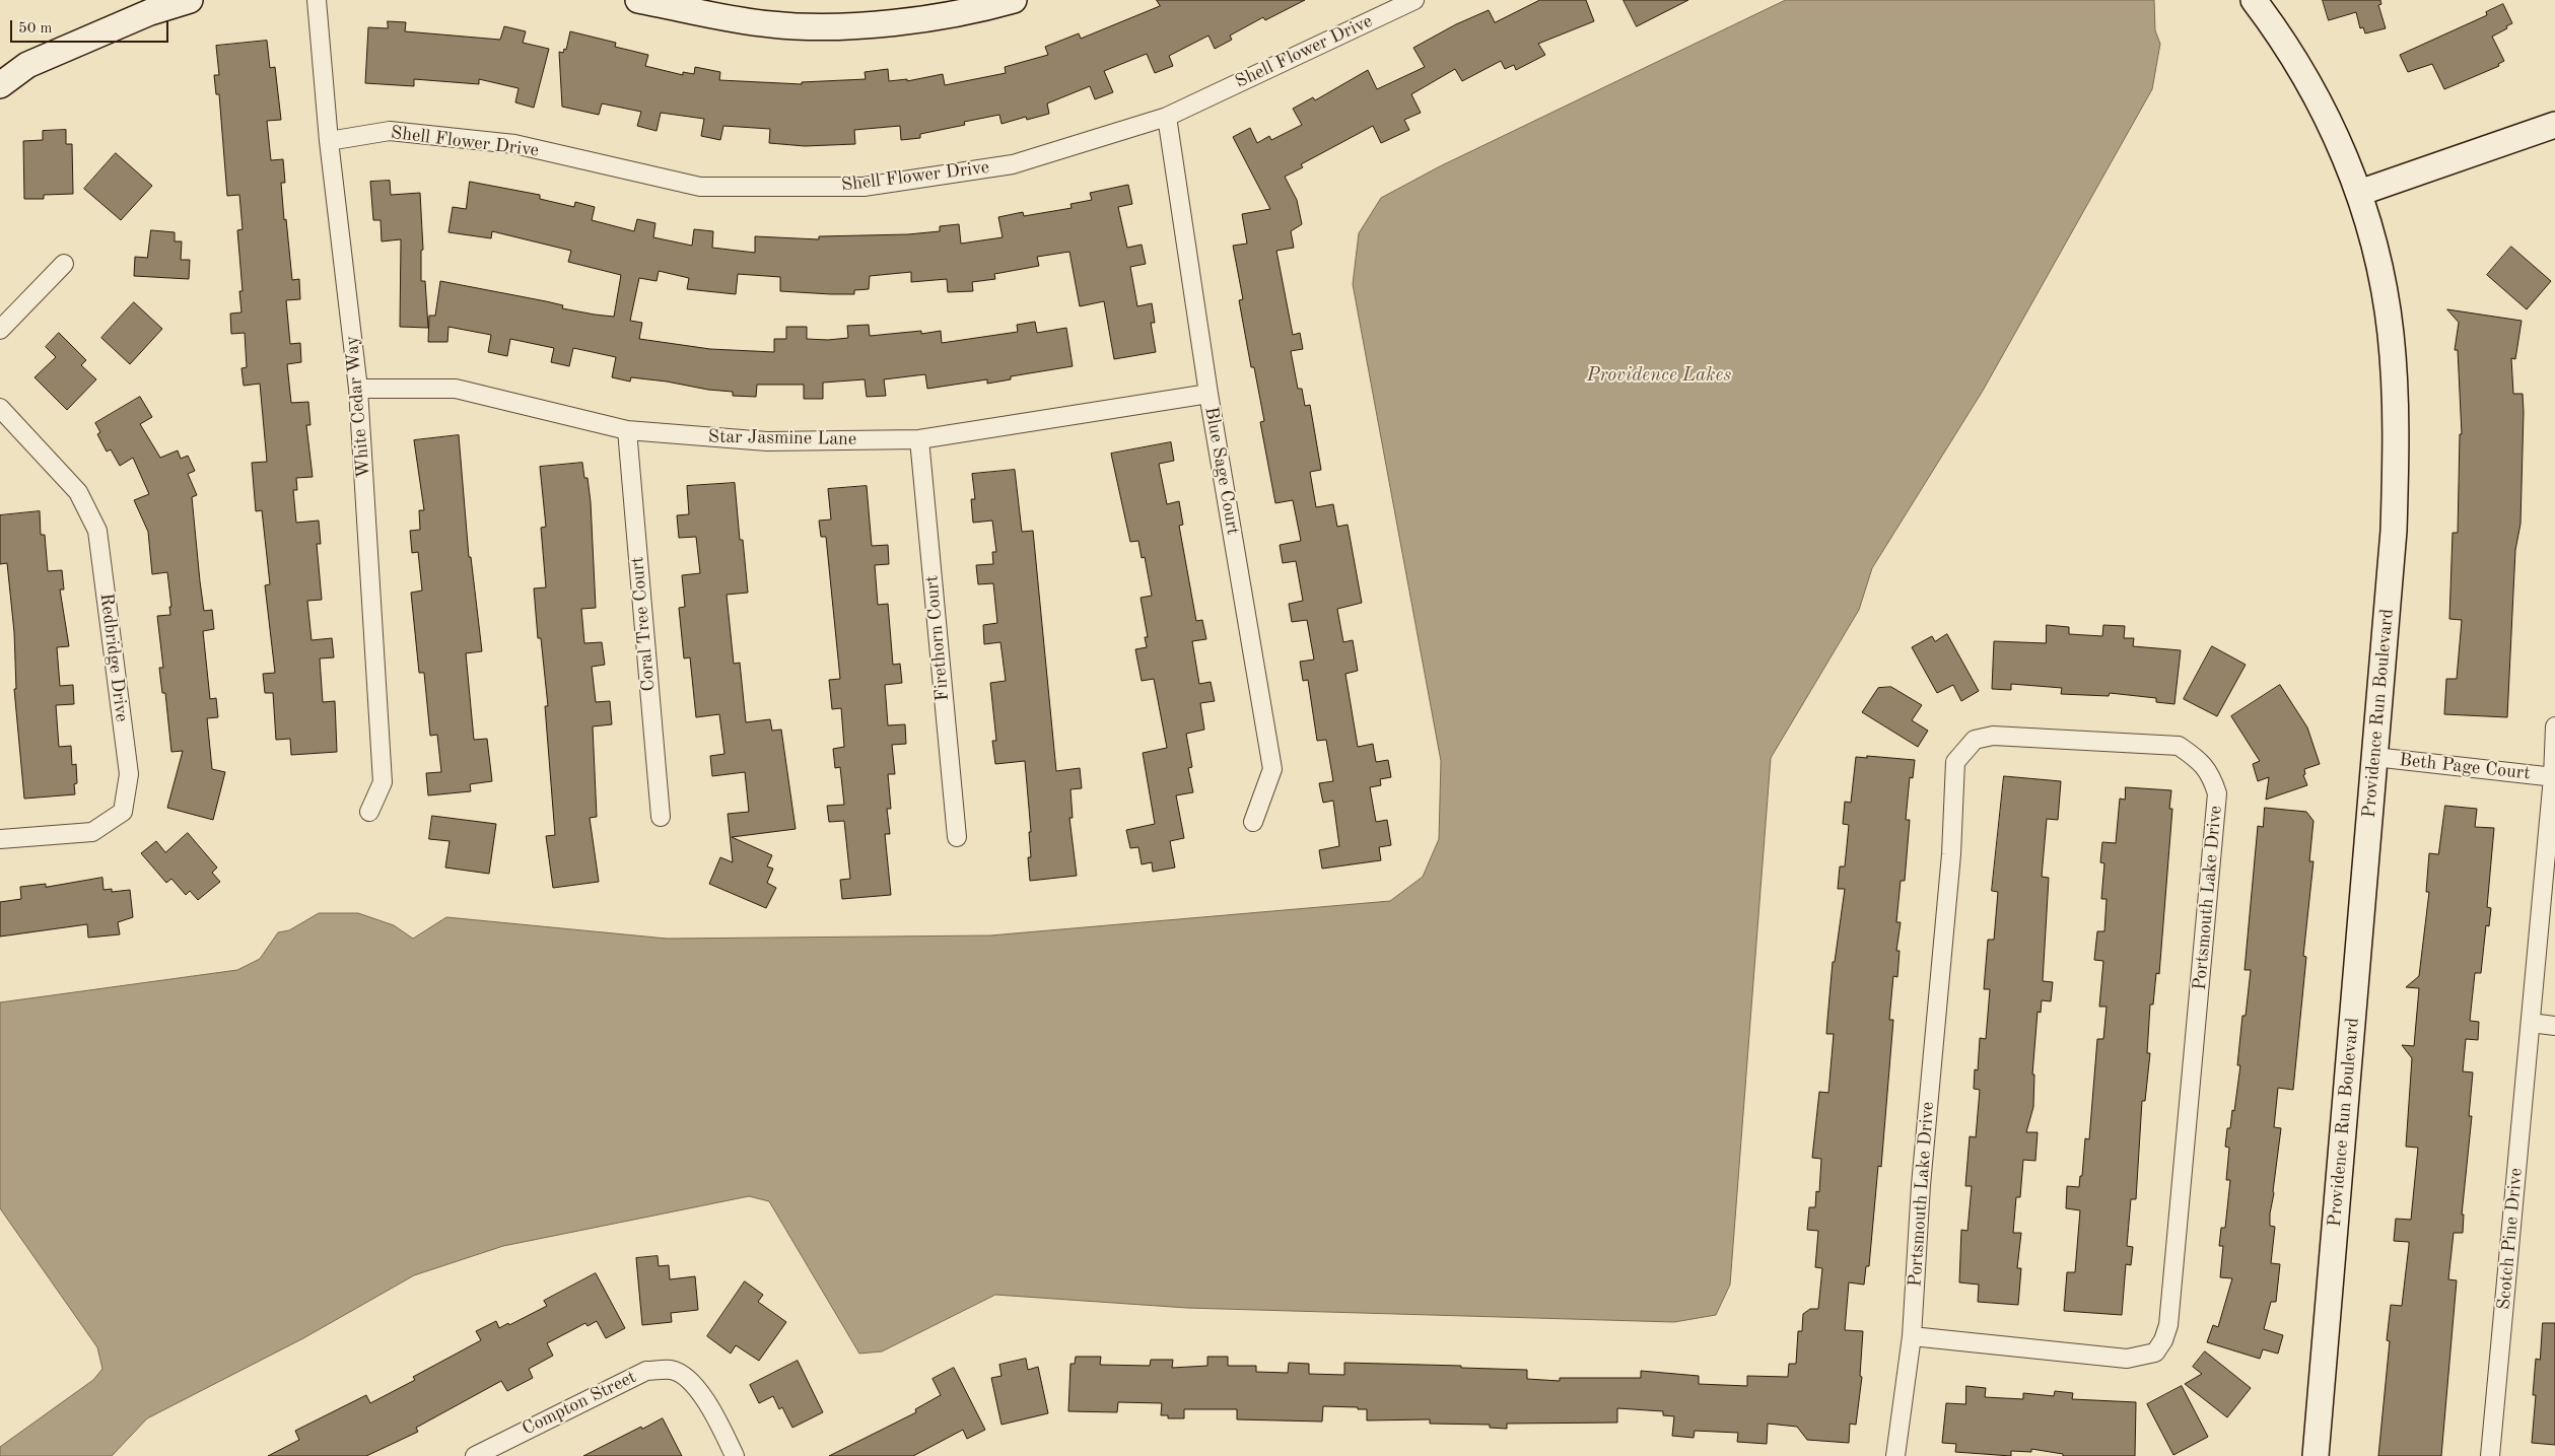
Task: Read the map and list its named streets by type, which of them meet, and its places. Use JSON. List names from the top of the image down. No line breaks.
{"streets":{"street":["Shell Flower Drive","White Cedar Way","Star Jasmine Lane","Blue Sage Court","Coral Tree Court","Firethorn Court","Redbridge Drive","Providence Run Boulevard","Beth Page Court","Portsmouth Lake Drive","Scotch Pine Drive","Compton Street"]},"crossings":[["Shell Flower Drive","White Cedar Way"],["Shell Flower Drive","Blue Sage Court"],["White Cedar Way","Star Jasmine Lane"],["Star Jasmine Lane","Blue Sage Court"],["Star Jasmine Lane","Coral Tree Court"],["Star Jasmine Lane","Firethorn Court"],["Providence Run Boulevard","Beth Page Court"],["Beth Page Court","Scotch Pine Drive"]],"water":["Providence Lakes"],"scale_bar":"50 m"}
